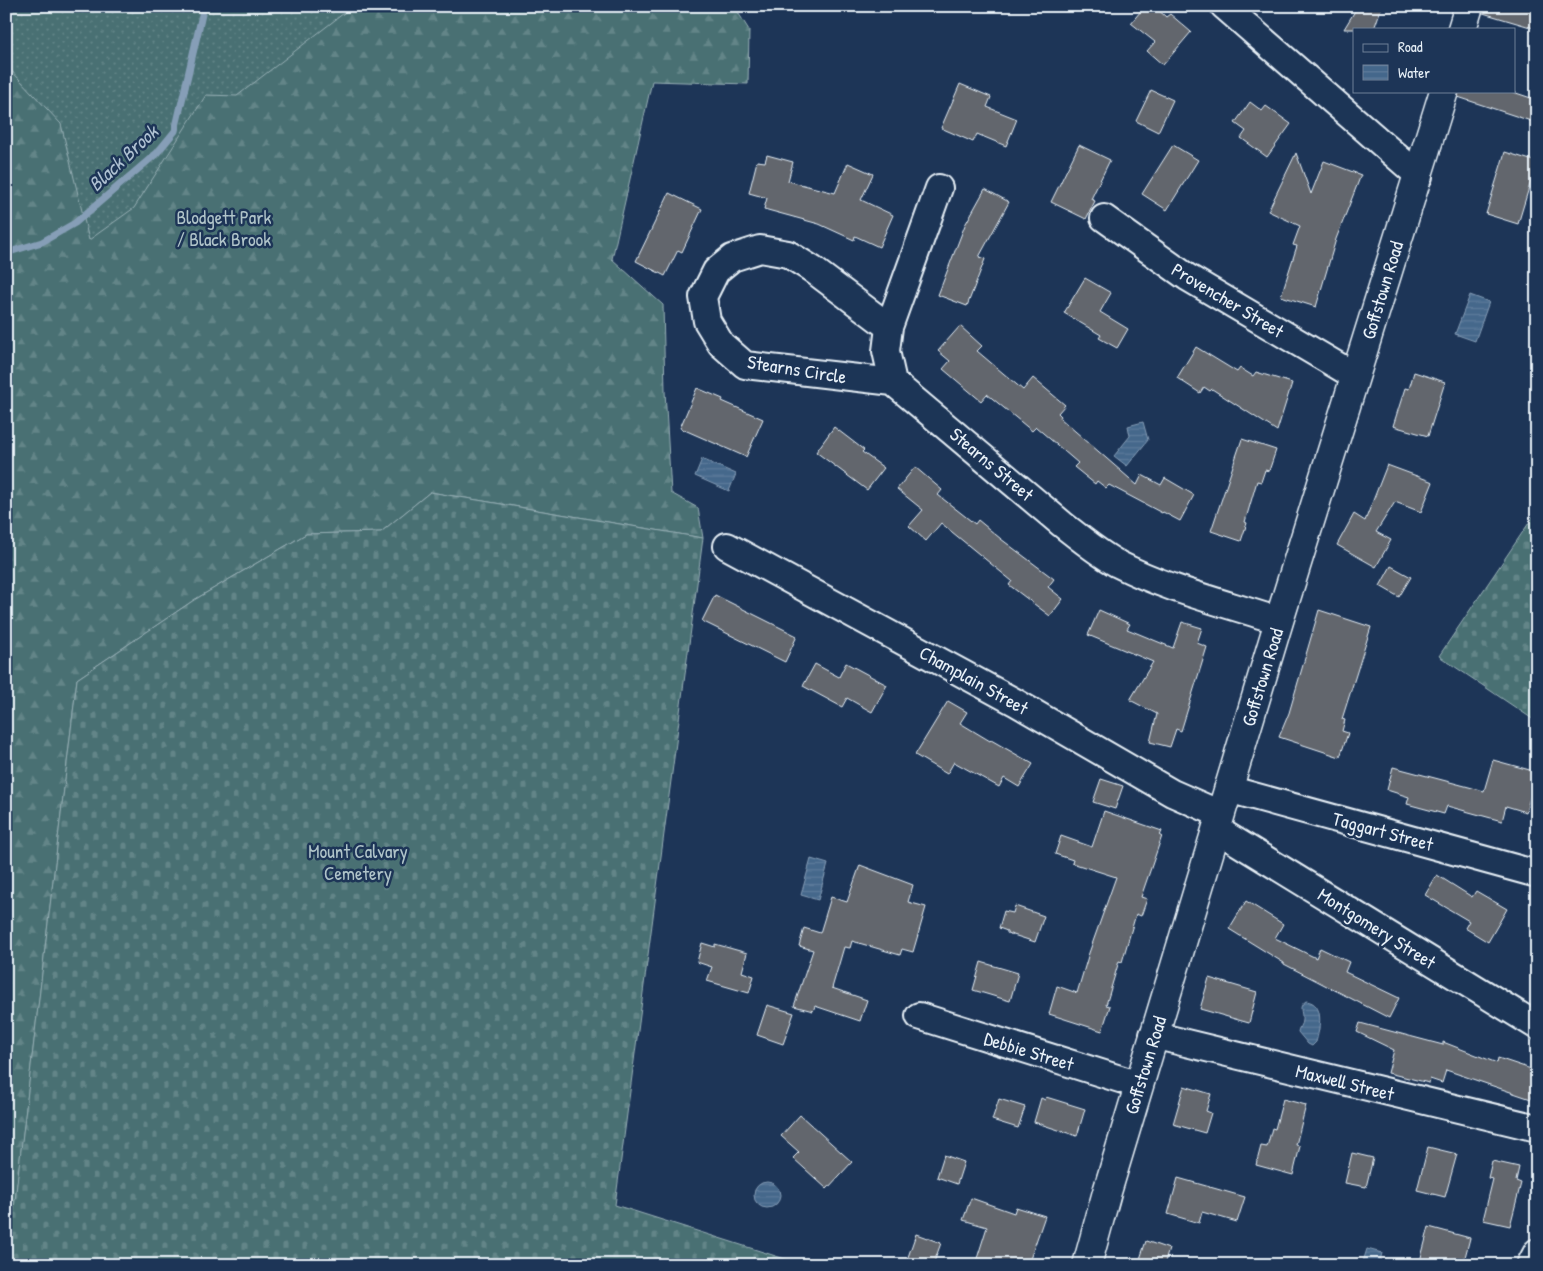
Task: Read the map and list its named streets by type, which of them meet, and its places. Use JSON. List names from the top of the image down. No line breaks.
{"streets":{"main road":["Goffstown Road"],"street":["Provencher Street","Stearns Circle","Stearns Street","Champlain Street","Taggart Street","Montgomery Street","Debbie Street","Maxwell Street"]},"crossings":[["Goffstown Road","Provencher Street"],["Goffstown Road","Stearns Street"],["Goffstown Road","Champlain Street"],["Goffstown Road","Taggart Street"],["Goffstown Road","Montgomery Street"],["Goffstown Road","Debbie Street"],["Goffstown Road","Maxwell Street"],["Stearns Circle","Stearns Street"],["Champlain Street","Taggart Street"],["Champlain Street","Montgomery Street"],["Taggart Street","Montgomery Street"]],"water":["Black Brook"],"parks":["Blodgett Park / Black Brook","Mount Calvary Cemetery"],"legend":["Road","Water"]}
